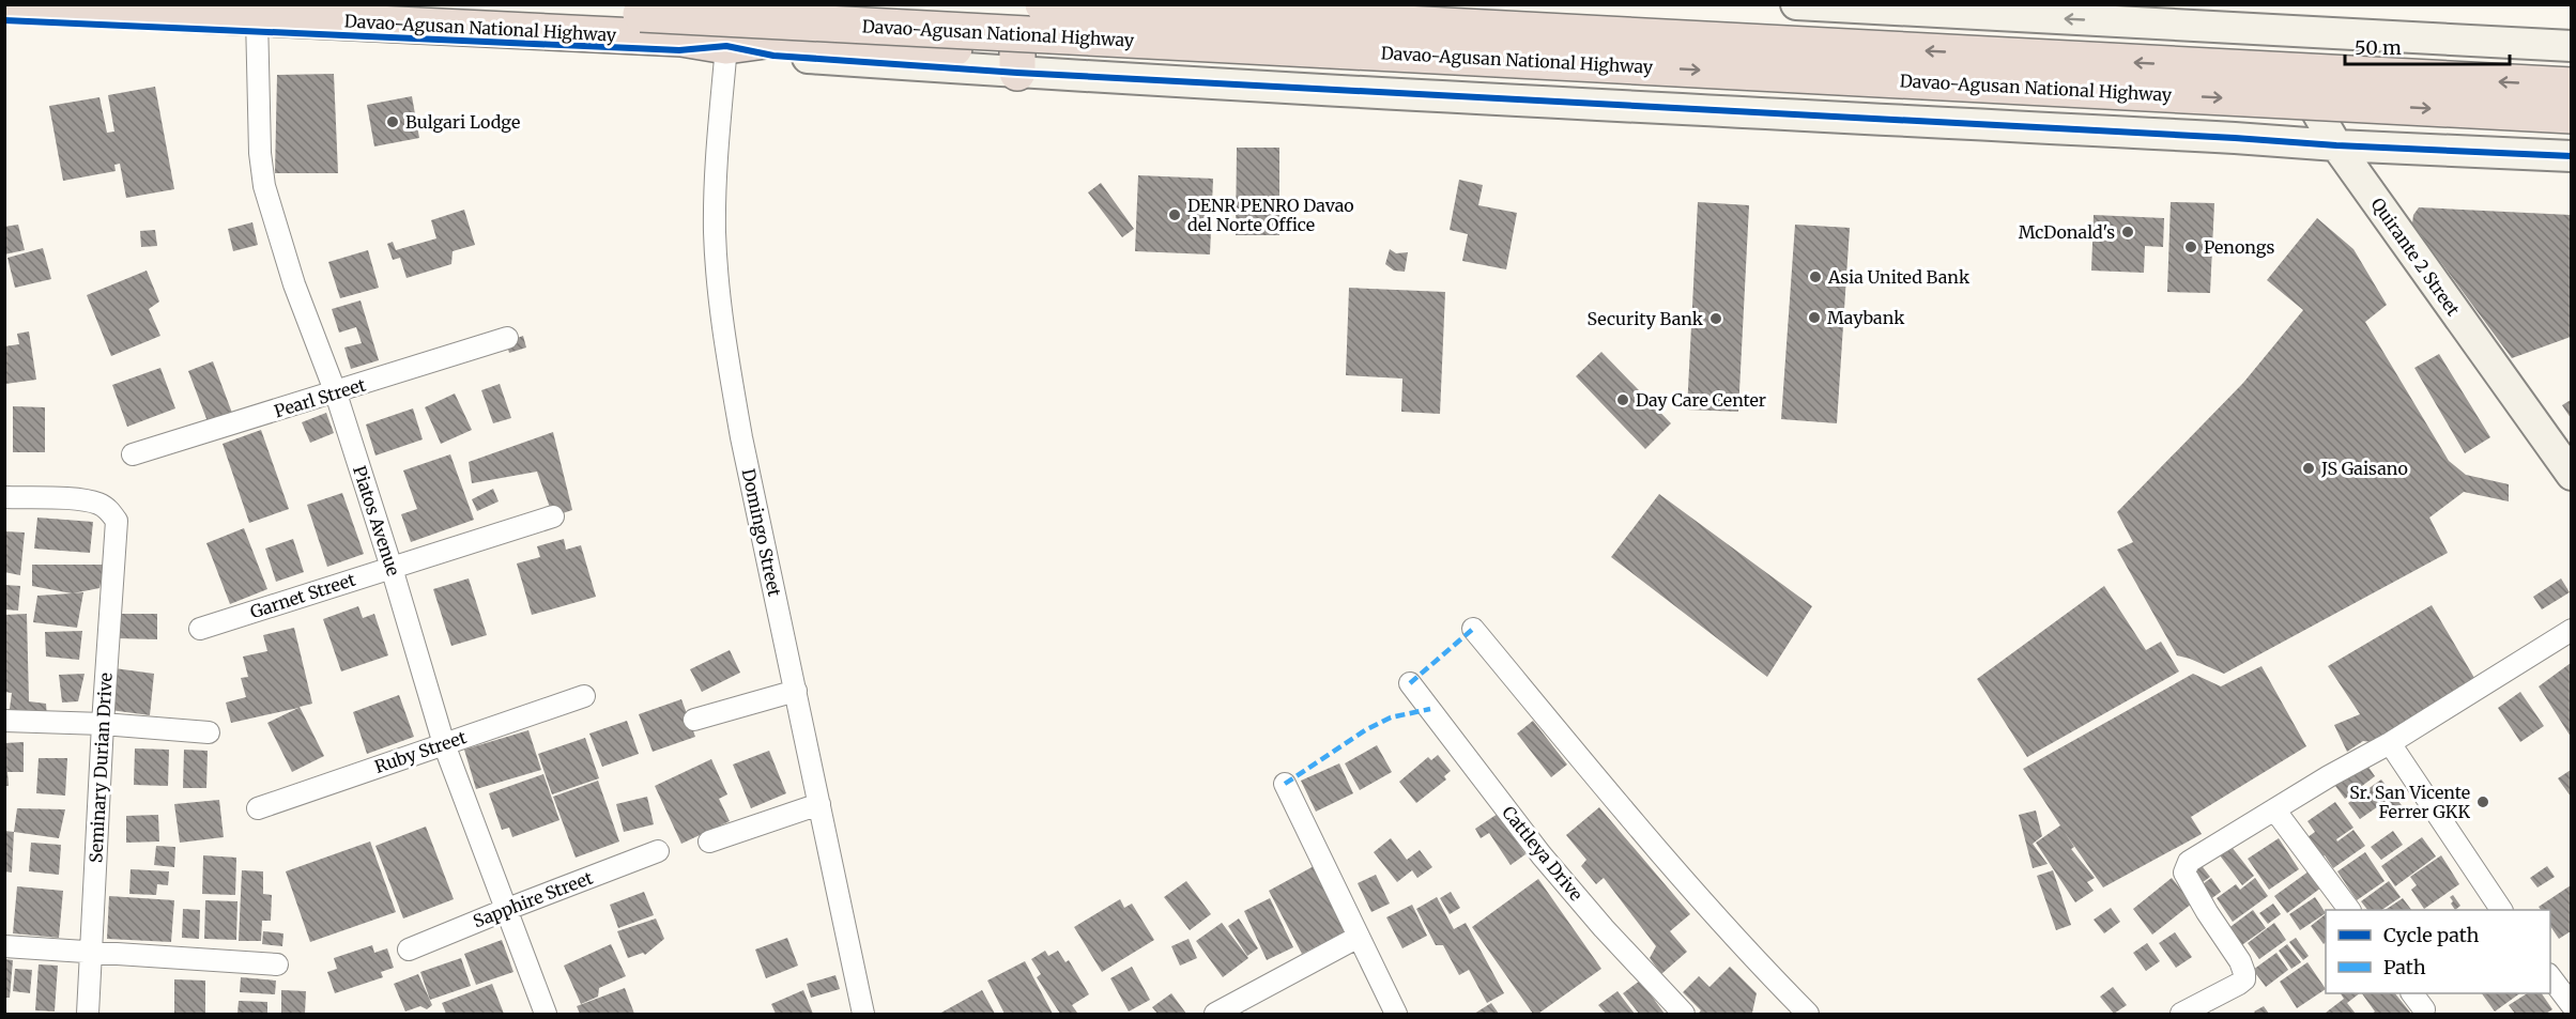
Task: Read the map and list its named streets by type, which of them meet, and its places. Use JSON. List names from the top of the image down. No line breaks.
{"streets":{"highway":["Davao-Agusan National Highway"],"street":["Quirante 2 Street","Pearl Street","Piatos Avenue","Domingo Street","Garnet Street","Ruby Street","Seminary Durian Drive","Cattleya Drive","Sapphire Street"]},"crossings":[["Davao-Agusan National Highway","Piatos Avenue"],["Davao-Agusan National Highway","Domingo Street"],["Pearl Street","Piatos Avenue"],["Piatos Avenue","Garnet Street"],["Piatos Avenue","Ruby Street"],["Piatos Avenue","Sapphire Street"]],"places":["Bulgari Lodge","DENR PENRO Davao del Norte Office","McDonald's","Penongs","Asia United Bank","Maybank","Security Bank","Day Care Center","JS Gaisano","Sr. San Vicente Ferrer GKK"],"legend":["Cycle path","Path"],"scale_bar":"50 m"}
